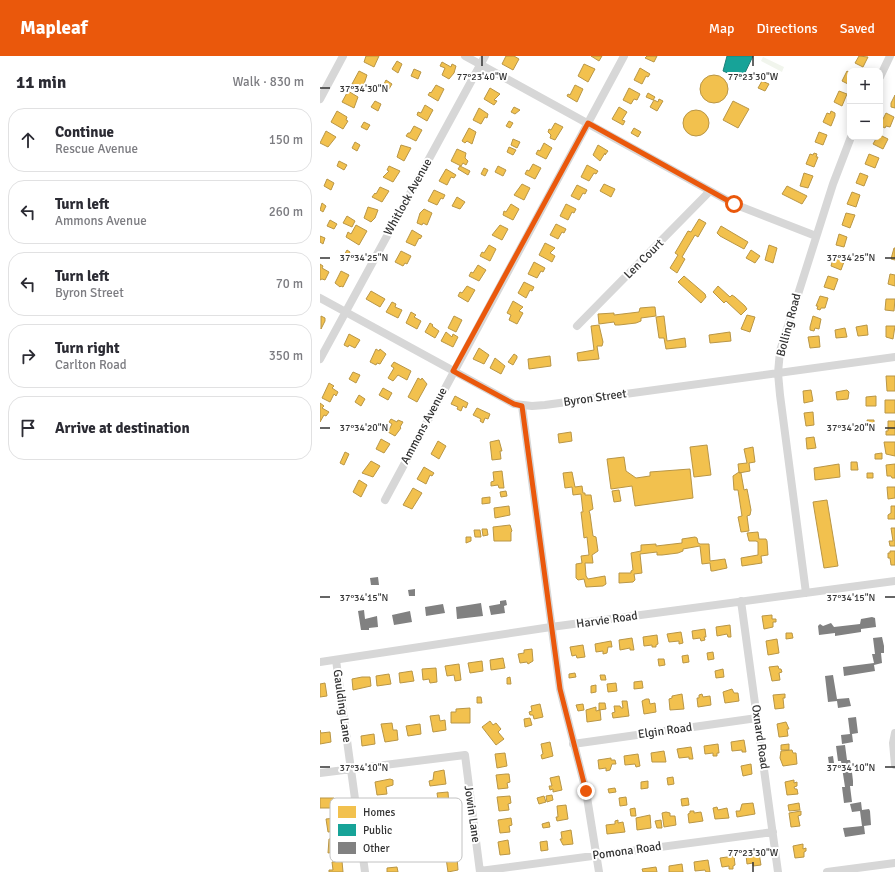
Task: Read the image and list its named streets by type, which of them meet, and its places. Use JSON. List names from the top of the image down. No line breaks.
{"streets":{"street":["Whitlock Avenue","Len Court","Bolling Road","Byron Street","Ammons Avenue","Harvie Road","Gaulding Lane","Elgin Road","Oxnard Road","Jowin Lane","Pomona Road"]},"crossings":[["Whitlock Avenue","Byron Street"],["Bolling Road","Byron Street"],["Bolling Road","Harvie Road"],["Byron Street","Ammons Avenue"],["Harvie Road","Gaulding Lane"],["Harvie Road","Oxnard Road"],["Gaulding Lane","Jowin Lane"],["Elgin Road","Oxnard Road"],["Oxnard Road","Pomona Road"],["Jowin Lane","Pomona Road"]],"legend":["Homes","Public","Other"],"page":{"header":"Mapleaf","nav":["Map","Directions","Saved"],"heading":["11 min","Walk · 830 m"],"map_buttons":["+","−"],"list":[["Continue","Rescue Avenue","150 m"],["Turn left","Ammons Avenue","260 m"],["Turn left","Byron Street","70 m"],["Turn right","Carlton Road","350 m"],"Arrive at destination"]},"coordinates":["77°23'40\"W","77°23'30\"W","37°34'30\"N","37°34'25\"N","37°34'20\"N","37°34'15\"N","37°34'10\"N"]}
